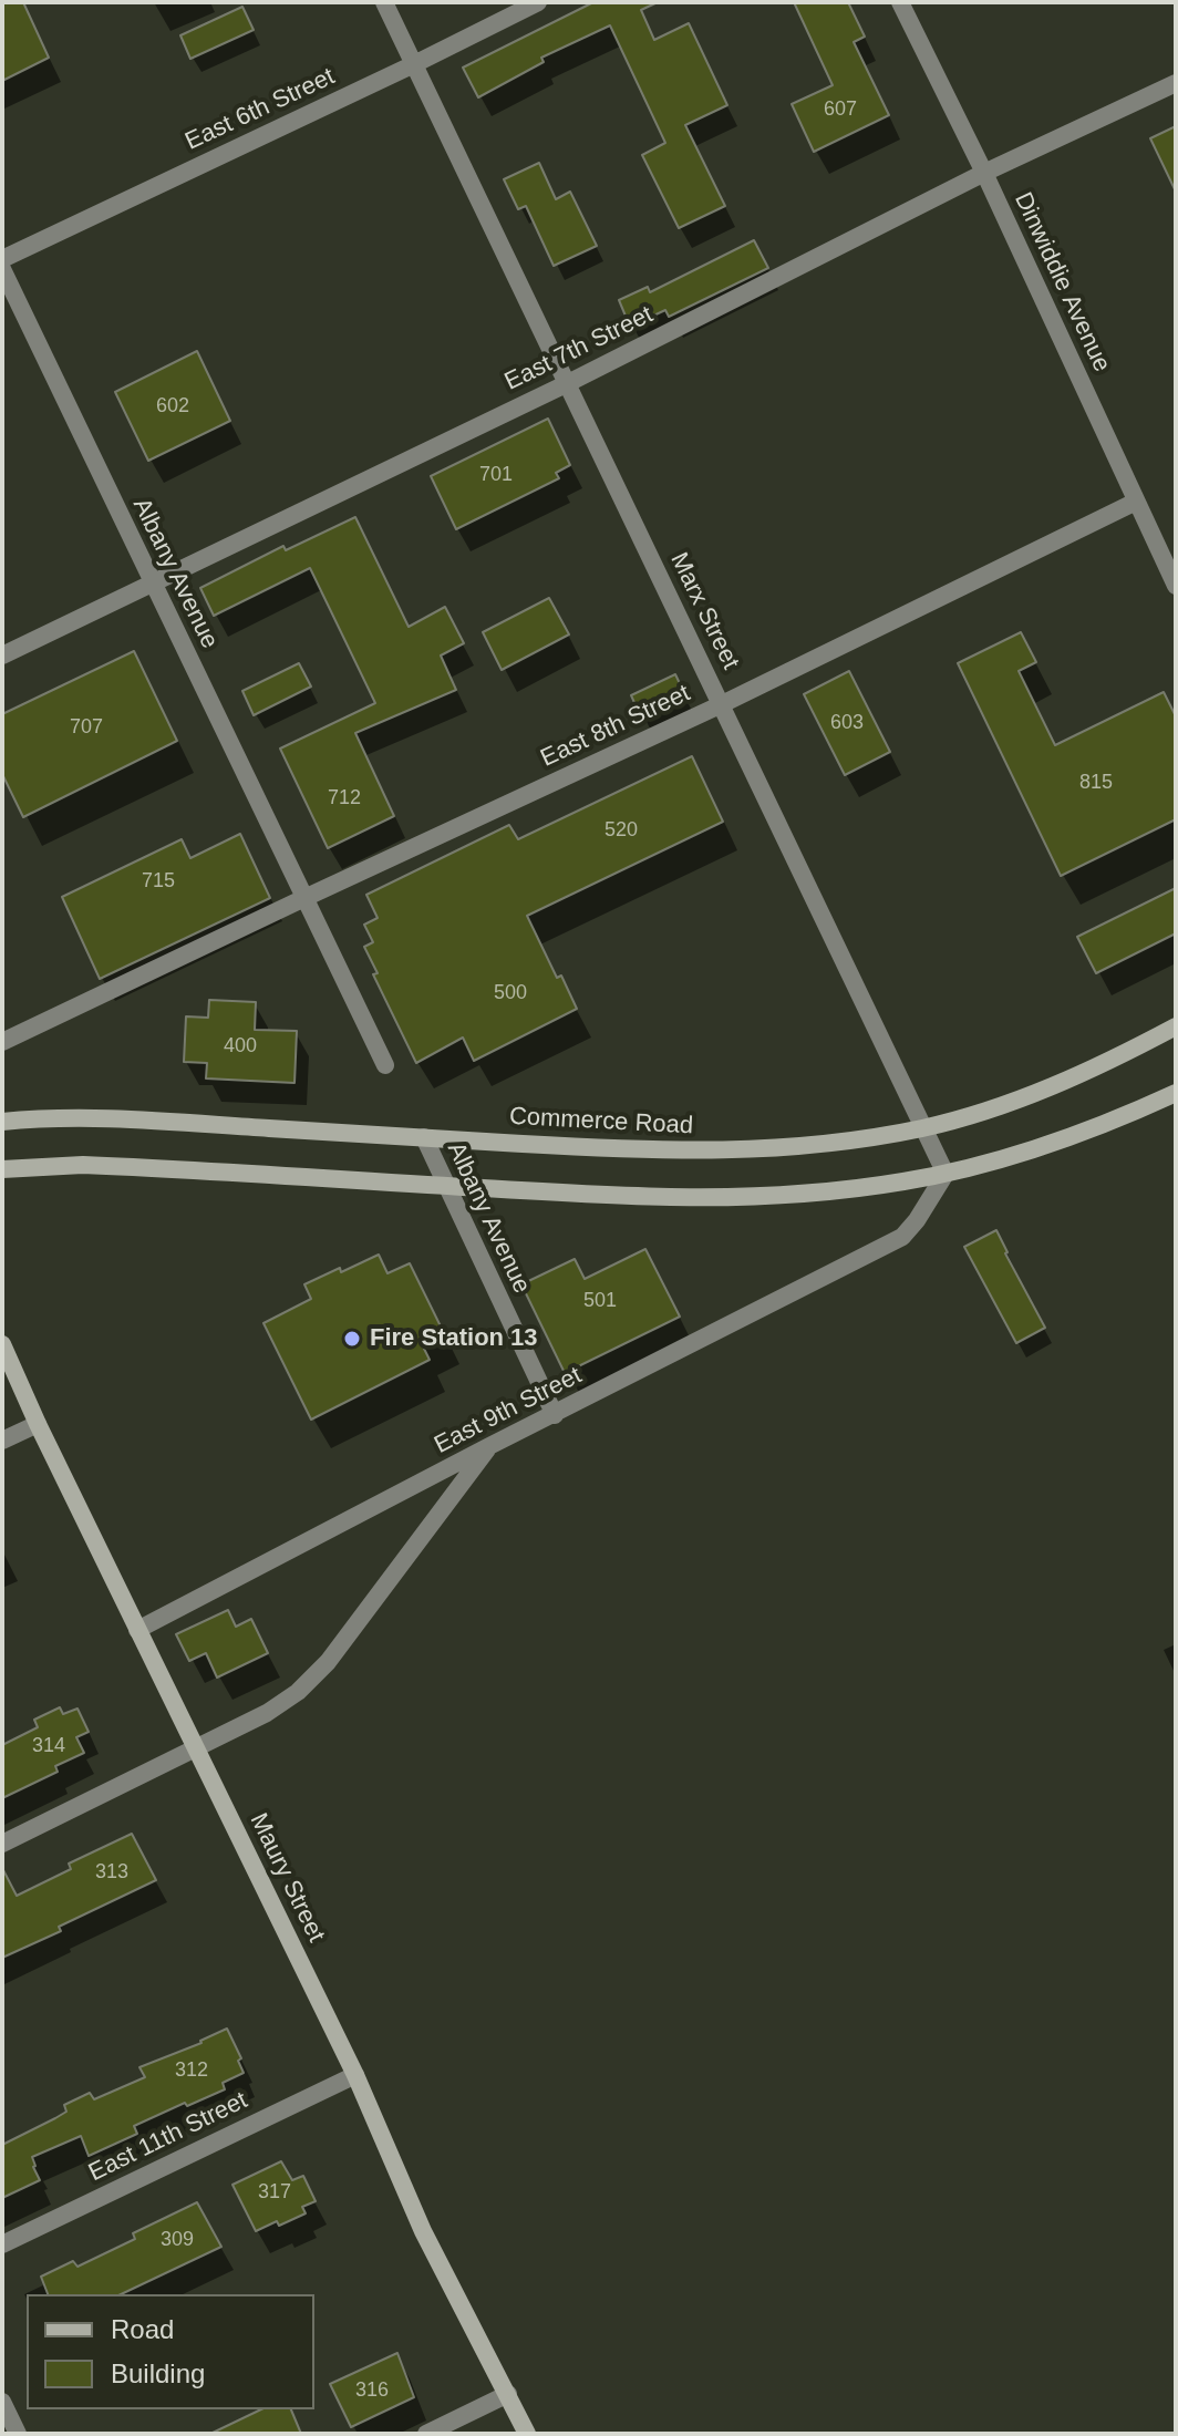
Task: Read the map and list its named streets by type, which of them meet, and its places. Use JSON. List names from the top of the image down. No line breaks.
{"streets":{"main road":["Commerce Road","Maury Street"],"street":["East 6th Street","Dinwiddie Avenue","East 7th Street","Albany Avenue","Marx Street","East 8th Street","East 9th Street","East 11th Street"]},"crossings":[["East 6th Street","Marx Street"],["Dinwiddie Avenue","East 7th Street"],["Dinwiddie Avenue","East 8th Street"],["East 7th Street","Albany Avenue"],["East 7th Street","Marx Street"],["Albany Avenue","East 8th Street"],["Albany Avenue","Commerce Road"],["Albany Avenue","East 9th Street"],["Marx Street","East 8th Street"],["Marx Street","Commerce Road"],["Marx Street","East 9th Street"],["East 9th Street","Maury Street"],["Maury Street","East 11th Street"]],"places":["Fire Station 13"],"house_numbers":["607","602","701","603","707","815","712","520","715","500","400","501","314","313","312","317","309","316"],"legend":["Road","Building"]}
